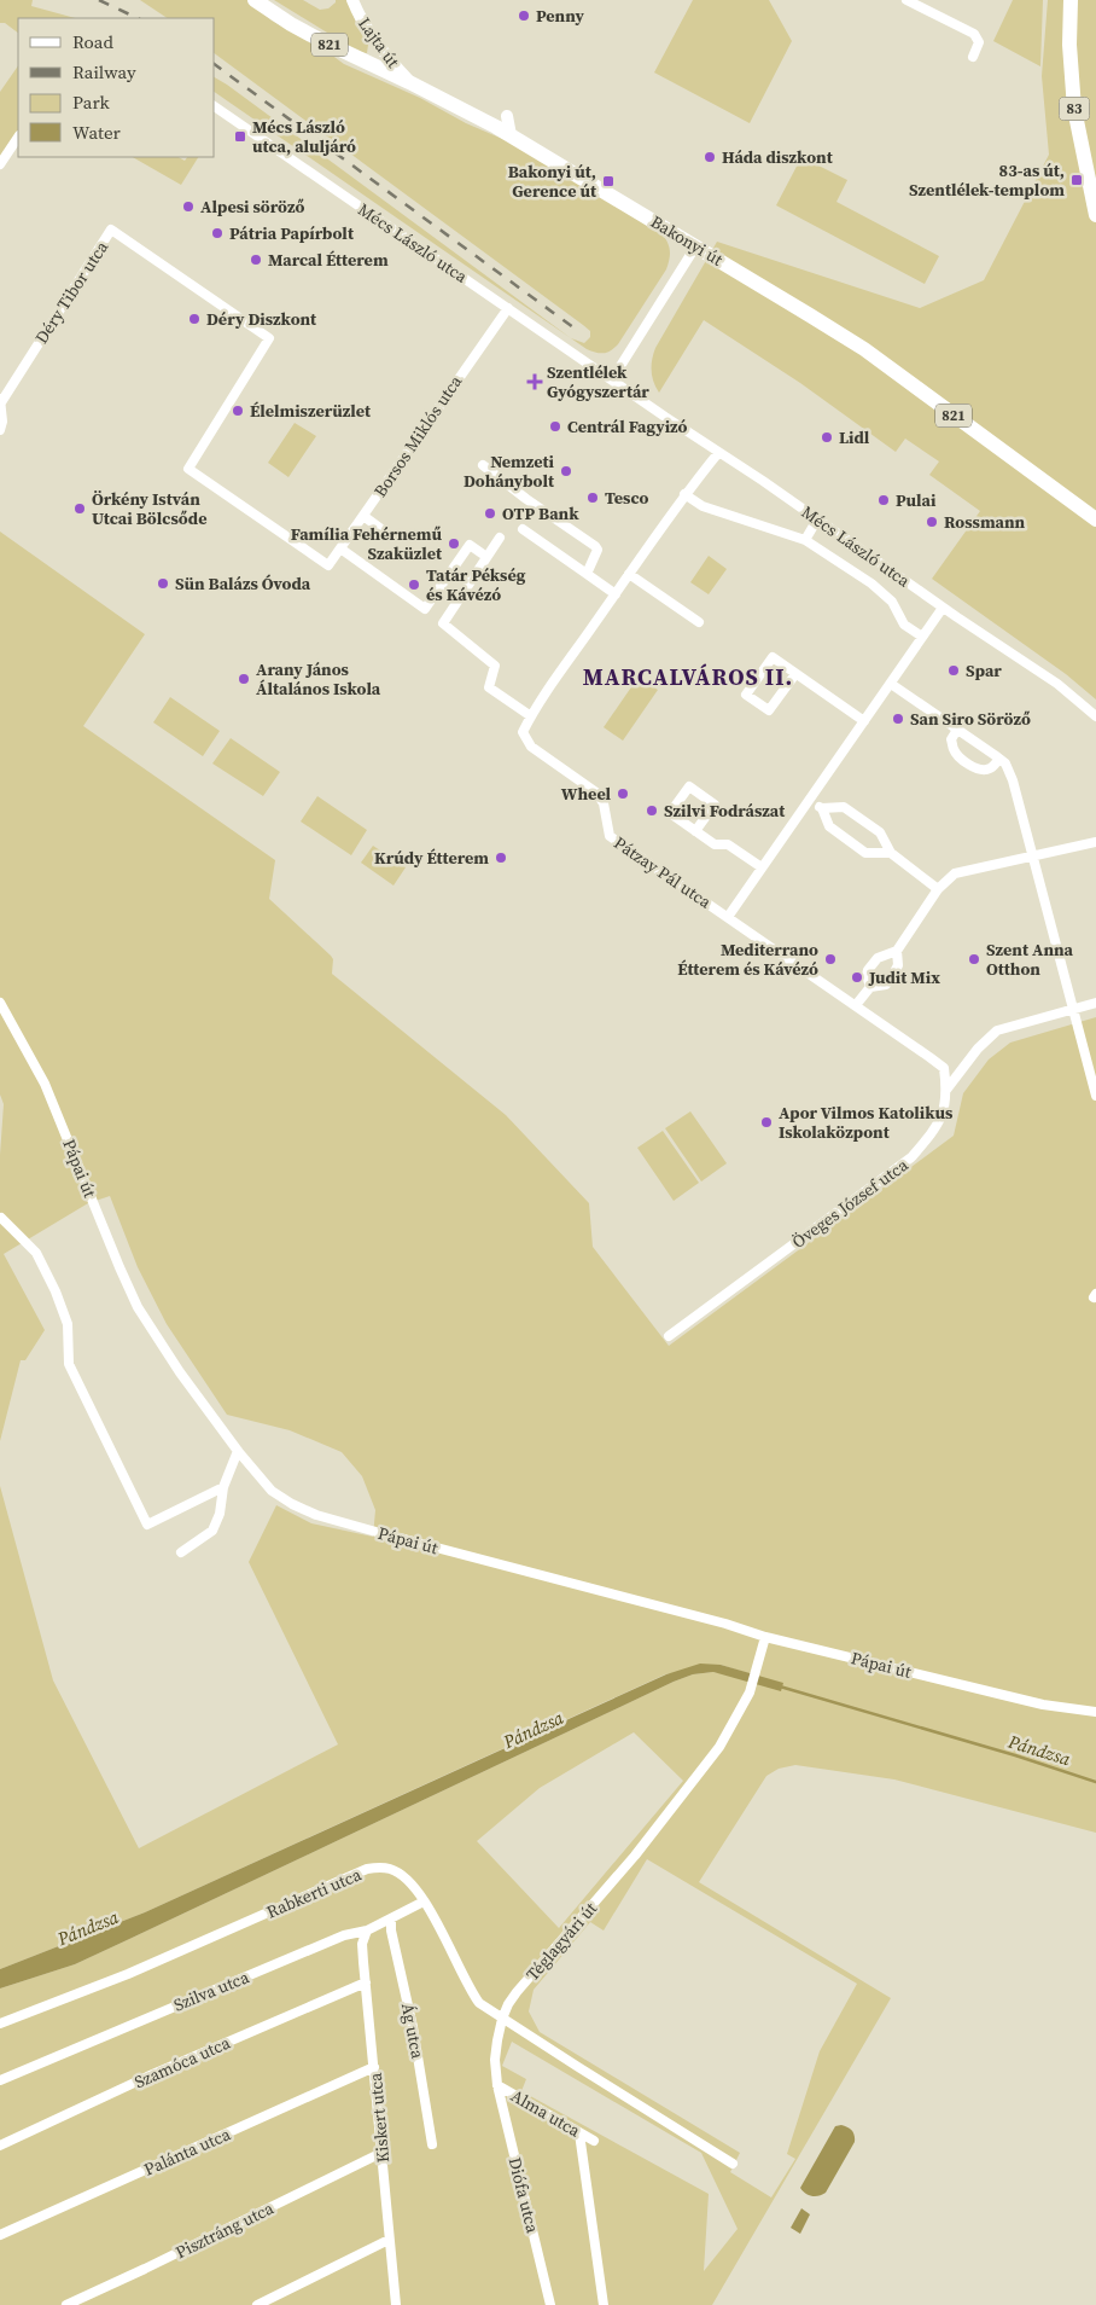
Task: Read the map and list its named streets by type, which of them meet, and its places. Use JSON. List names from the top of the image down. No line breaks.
{"streets":{"main road":["821","83","Bakonyi út"],"street":["Lajta út","Mécs László utca","Déry Tibor utca","Borsos Miklós utca","Pátzay Pál utca","Pápai út","Öveges József utca","Rabkerti utca","Téglagyári út","Szilva utca","Ág utca","Szamóca utca","Alma utca","Kiskert utca","Palánta utca","Diófa utca","Pisztráng utca"]},"crossings":[["Lajta út","Bakonyi út"],["Mécs László utca","Borsos Miklós utca"],["Mécs László utca","Pátzay Pál utca"],["Déry Tibor utca","Borsos Miklós utca"],["Pápai út","Téglagyári út"],["Rabkerti utca","Téglagyári út"],["Rabkerti utca","Szilva utca"],["Szilva utca","Ág utca"],["Szilva utca","Kiskert utca"],["Szamóca utca","Kiskert utca"],["Alma utca","Diófa utca"],["Kiskert utca","Palánta utca"],["Kiskert utca","Pisztráng utca"]],"districts":["MARCALVÁROS II."],"water":["Pándzsa"],"places":{"other":["Penny","Háda diszkont","Alpesi söröző","Pátria Papírbolt","Marcal Étterem","Déry Diszkont","Élelmiszerüzlet","Centrál Fagyizó","Lidl","Nemzeti Dohánybolt","Tesco","Pulai","Örkény István Utcai Bölcsőde","OTP Bank","Rossmann","Família Fehérnemű Szaküzlet","Sün Balázs Óvoda","Tatár Pékség és Kávézó","Spar","Arany János Általános Iskola","San Siro Söröző","Wheel","Szilvi Fodrászat","Krúdy Étterem","Mediterrano Étterem és Kávézó","Szent Anna Otthon","Judit Mix","Apor Vilmos Katolikus Iskolaközpont"],"transit":["Mécs László utca, aluljáró","83-as út, Szentlélek-templom","Bakonyi út, Gerence út"],"health":["Szentlélek Gyógyszertár"]},"legend":["Road","Railway","Park","Water"]}
